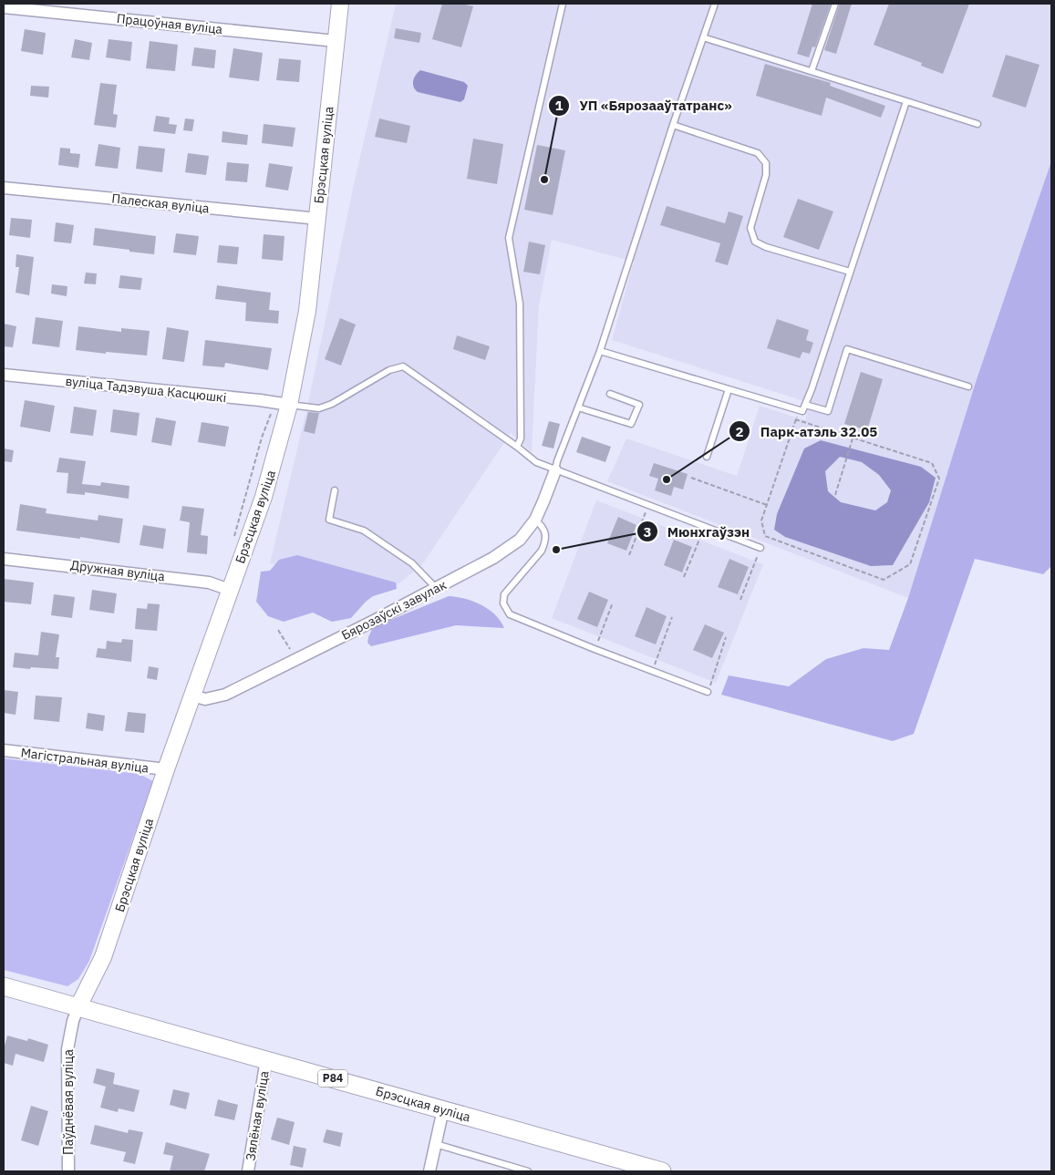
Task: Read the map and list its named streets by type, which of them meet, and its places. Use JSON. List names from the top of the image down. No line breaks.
{"streets":{"main road":["Брэсцкая вуліца","Р84"],"street":["Працоўная вуліца","Палеская вуліца","вуліца Тадэвуша Касцюшкі","Дружная вуліца","Бярозаўскі завулак","Магістральная вуліца","Паўднёвая вуліца","Зялёная вуліца"]},"crossings":[["Працоўная вуліца","Брэсцкая вуліца"],["Брэсцкая вуліца","Палеская вуліца"],["Брэсцкая вуліца","вуліца Тадэвуша Касцюшкі"],["Брэсцкая вуліца","Дружная вуліца"],["Брэсцкая вуліца","Бярозаўскі завулак"],["Брэсцкая вуліца","Магістральная вуліца"],["Брэсцкая вуліца","Паўднёвая вуліца"],["Брэсцкая вуліца","Зялёная вуліца"]],"places":["УП «Бярозааўтатранс»","Парк-атэль 32.05","Мюнхгаўзэн"]}
